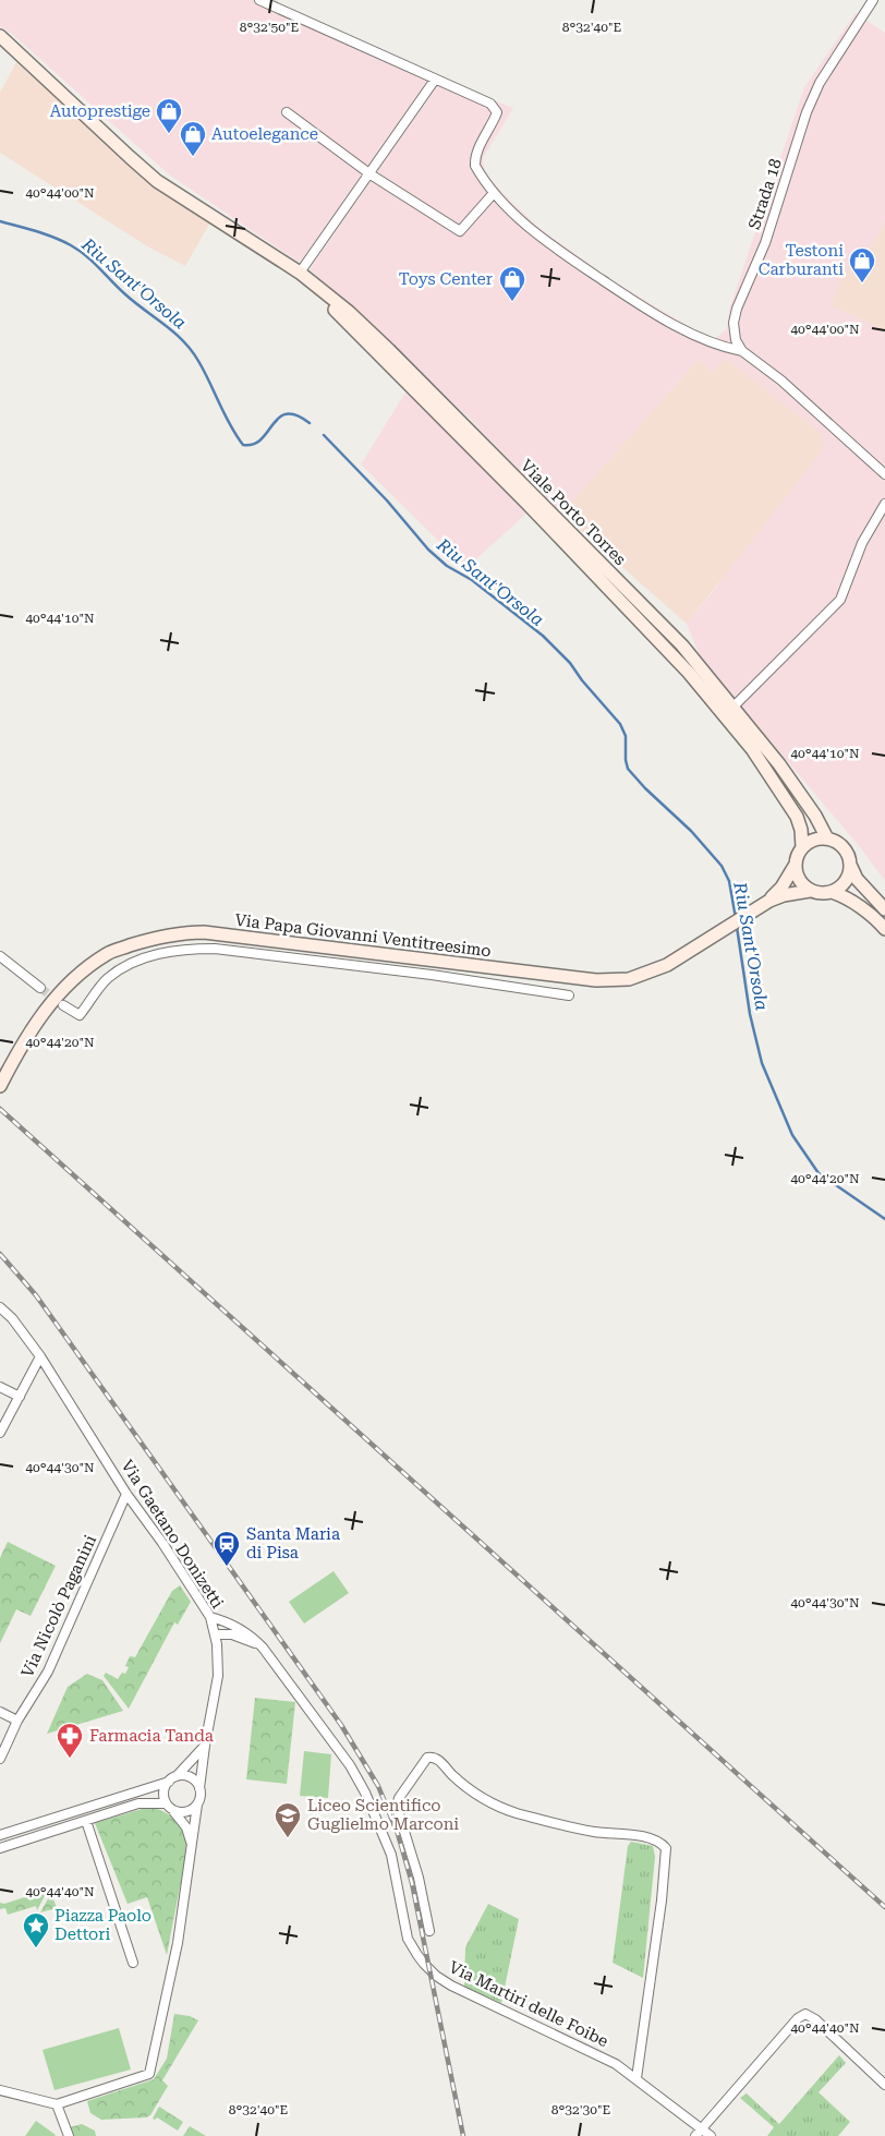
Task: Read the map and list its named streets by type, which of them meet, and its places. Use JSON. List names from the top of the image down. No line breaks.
{"streets":{"main road":["Viale Porto Torres","Via Papa Giovanni Ventitreesimo"],"street":["Strada 18","Via Gaetano Donizetti","Via Nicolò Paganini","Via Martiri delle Foibe"]},"crossings":[["Viale Porto Torres","Via Papa Giovanni Ventitreesimo"],["Via Gaetano Donizetti","Via Nicolò Paganini"],["Via Gaetano Donizetti","Via Martiri delle Foibe"]],"water":["Riu Sant'Orsola"],"places":{"shop":["Autoprestige","Autoelegance","Testoni Carburanti","Toys Center"],"station":["Santa Maria di Pisa"],"pharmacy":["Farmacia Tanda"],"school or university":["Liceo Scientifico Guglielmo Marconi"],"place":["Piazza Paolo Dettori"]},"coordinates":["8°32'50\"E","8°32'40\"E","40°44'00\"N","40°44'10\"N","40°44'20\"N","40°44'30\"N","40°44'40\"N","8°32'30\"E"]}
